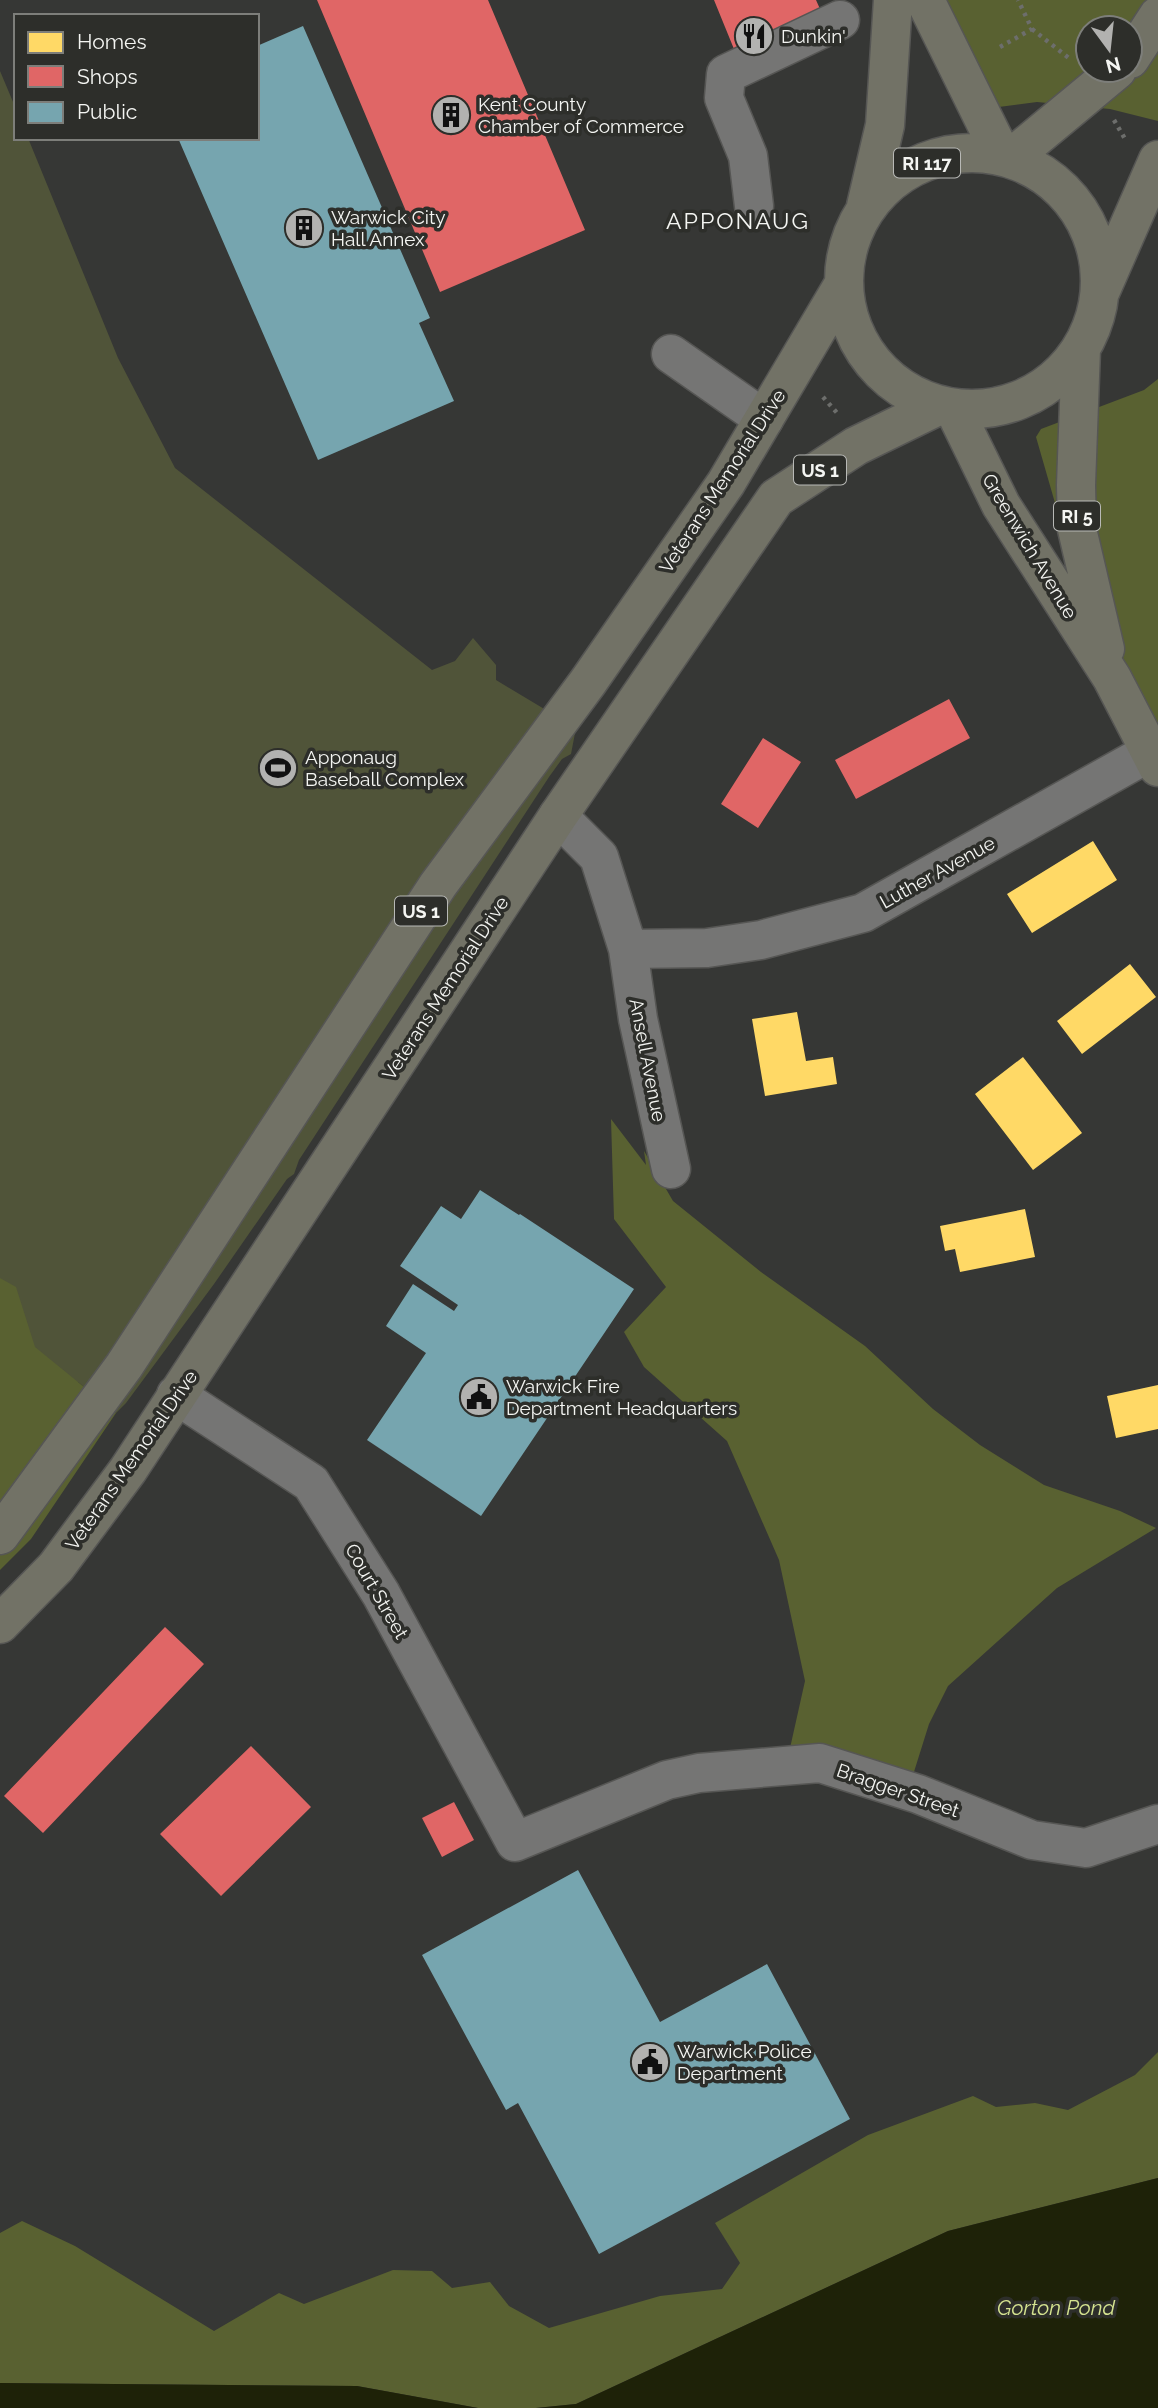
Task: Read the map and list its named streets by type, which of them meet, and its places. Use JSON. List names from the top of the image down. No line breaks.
{"streets":{"main road":["RI 117","US 1","Veterans Memorial Drive","RI 5","Greenwich Avenue"],"street":["Luther Avenue","Ansell Avenue","Court Street","Bragger Street"]},"crossings":[["RI 117","US 1"],["US 1","Veterans Memorial Drive"],["US 1","Greenwich Avenue"],["Veterans Memorial Drive","Greenwich Avenue"],["Veterans Memorial Drive","Ansell Avenue"],["Veterans Memorial Drive","Court Street"],["Greenwich Avenue","Luther Avenue"],["Luther Avenue","Ansell Avenue"],["Court Street","Bragger Street"]],"districts":["APPONAUG"],"water":["Gorton Pond"],"places":{"restaurant":["Dunkin'"],"building":["Kent County Chamber of Commerce","Warwick City Hall Annex"],"sports":["Apponaug Baseball Complex"],"public building":["Warwick Fire Department Headquarters","Warwick Police Department"]},"legend":["Homes","Shops","Public"],"north":"bottom"}
